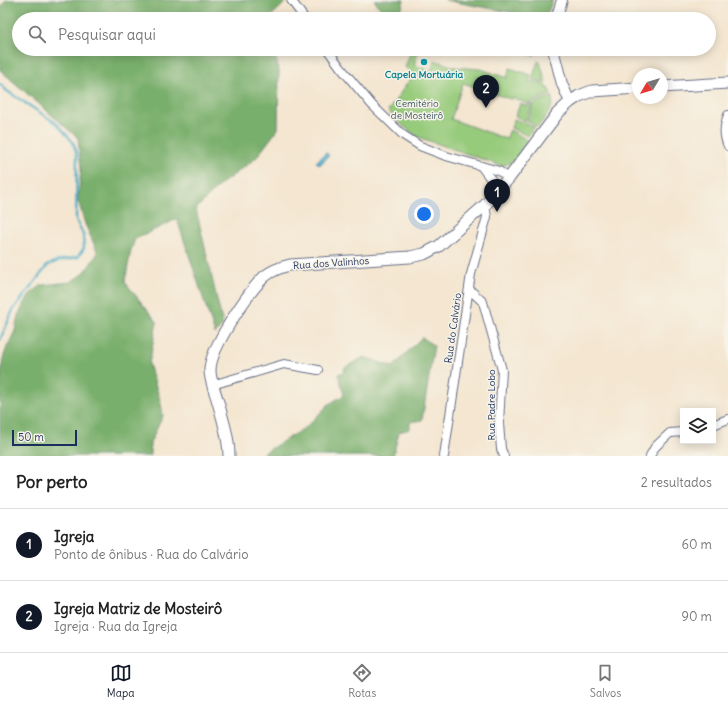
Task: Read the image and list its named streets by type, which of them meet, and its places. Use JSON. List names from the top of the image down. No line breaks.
{"streets":{"main road":["Rua dos Valinhos"],"street":["Rua do Calvário","Rua Padre Lobo"]},"crossings":[["Rua dos Valinhos","Rua do Calvário"],["Rua do Calvário","Rua Padre Lobo"]],"parks":["Cemitério de Mosteirô"],"places":["Capela Mortuária"],"scale_bar":"50 m","north":"bottom left","page":{"search":"Pesquisar aqui","pins":["2","1"],"scale":"50 m","heading":["Por perto","2 resultados"],"list":[{"mark":"1","name":"Igreja","note":"Ponto de ônibus · Rua do Calvário","value":"60 m"},{"mark":"2","name":"Igreja Matriz de Mosteirô","note":"Igreja · Rua da Igreja","value":"90 m"}],"nav":["Mapa","Rotas","Salvos"]}}
